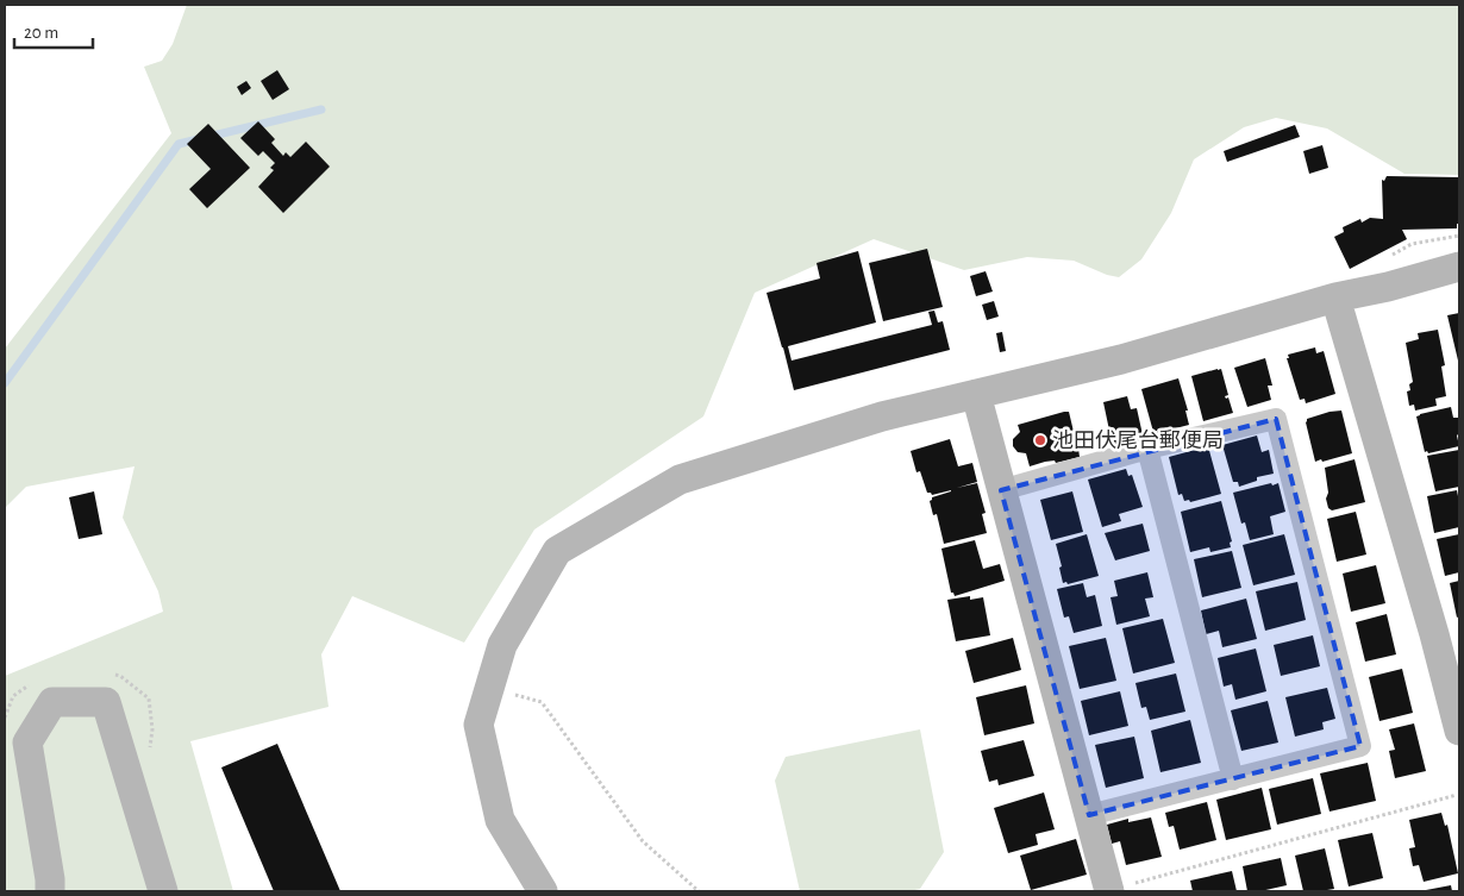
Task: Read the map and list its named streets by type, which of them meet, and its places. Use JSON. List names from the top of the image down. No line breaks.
{"places":["池田伏尾台郵便局"],"scale_bar":"20 m"}
